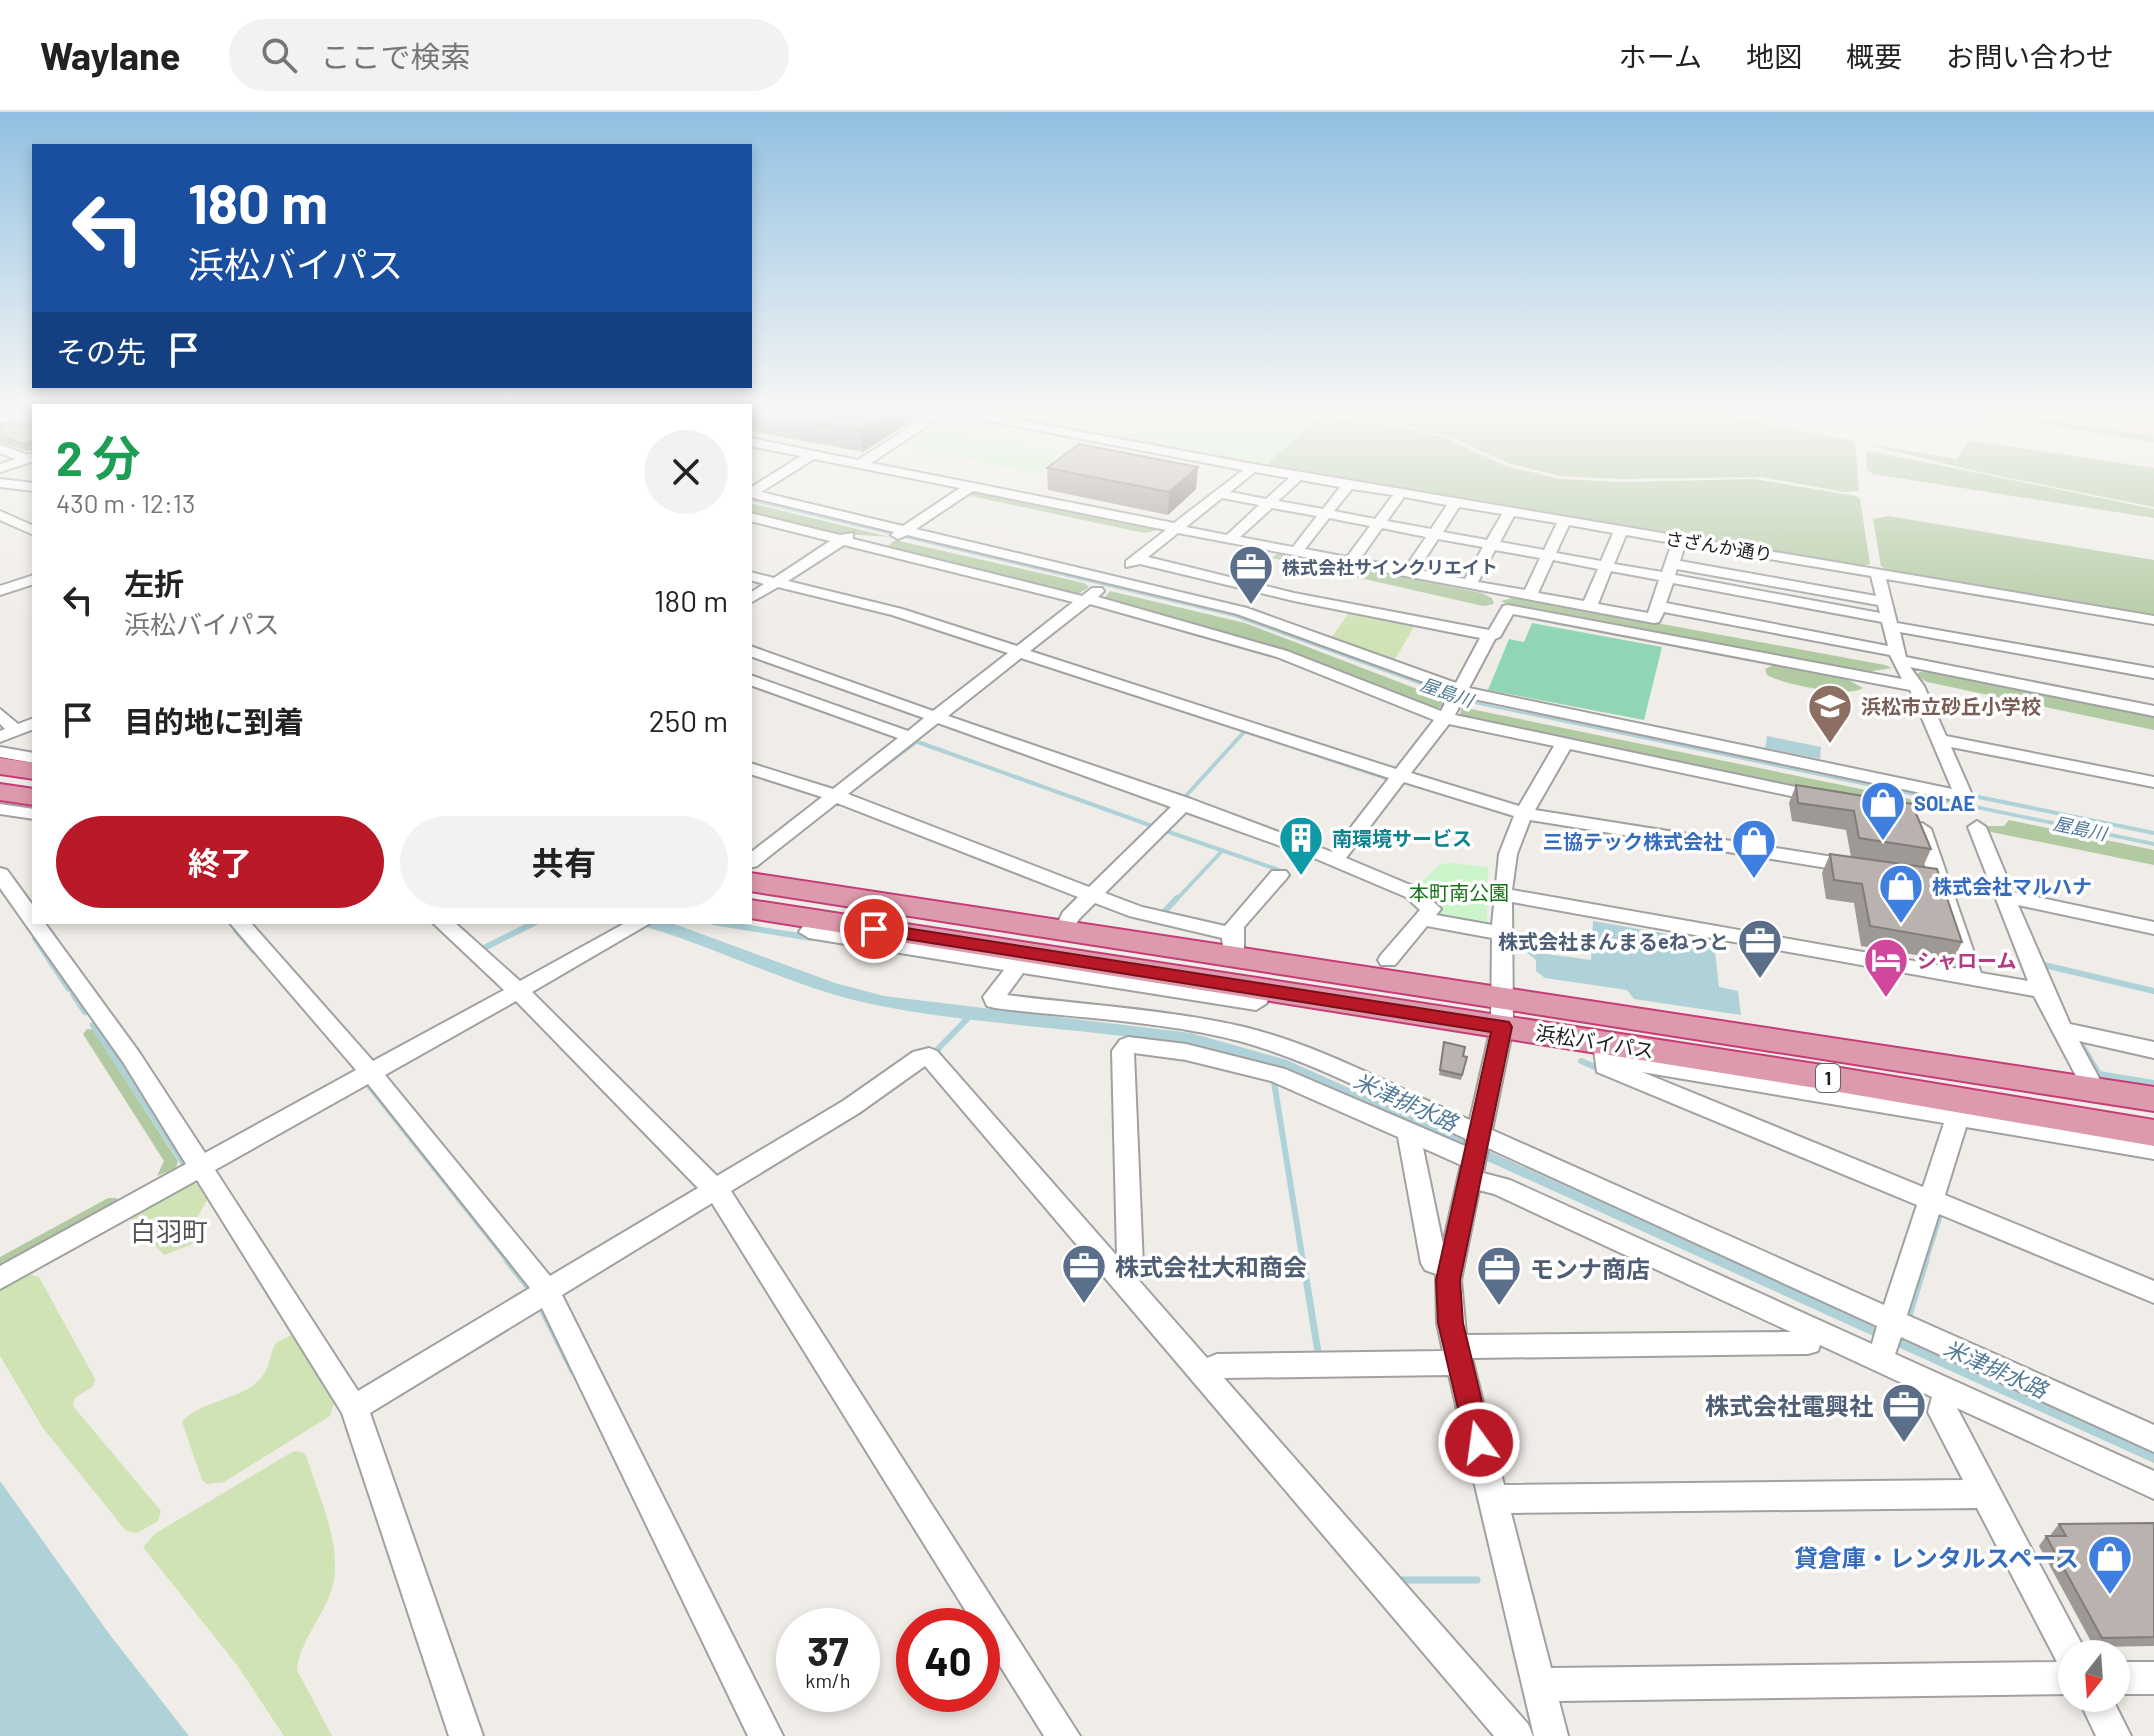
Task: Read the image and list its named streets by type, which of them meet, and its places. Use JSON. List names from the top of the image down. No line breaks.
{"streets":{"highway":["浜松バイパス","1"],"street":["さざんか通り"]},"districts":["白羽町"],"water":["屋島川","米津排水路"],"parks":["本町南公園"],"places":{"office":["株式会社サインクリエイト","株式会社まんまるeねっと","株式会社大和商会","モンナ商店","株式会社電興社"],"school or university":["浜松市立砂丘小学校"],"shop":["SOLAE","三協テック株式会社","株式会社マルハナ","貸倉庫・レンタルスペース"],"building":["南環境サービス"],"hotel":["シャローム"]},"north":"bottom","page":{"header":"Waylane","search":"ここで検索","nav":["ホーム","地図","概要","お問い合わせ"],"turn":["180 m","浜松バイパス"],"then":"その先","heading":["2 分","430 m · 12:13"],"list":[{"name":"左折","note":"浜松バイパス","value":"180 m"},{"name":"目的地に到着","value":"250 m"}],"buttons":["終了","共有"],"speed":"37 km/h","limit":"40"}}
